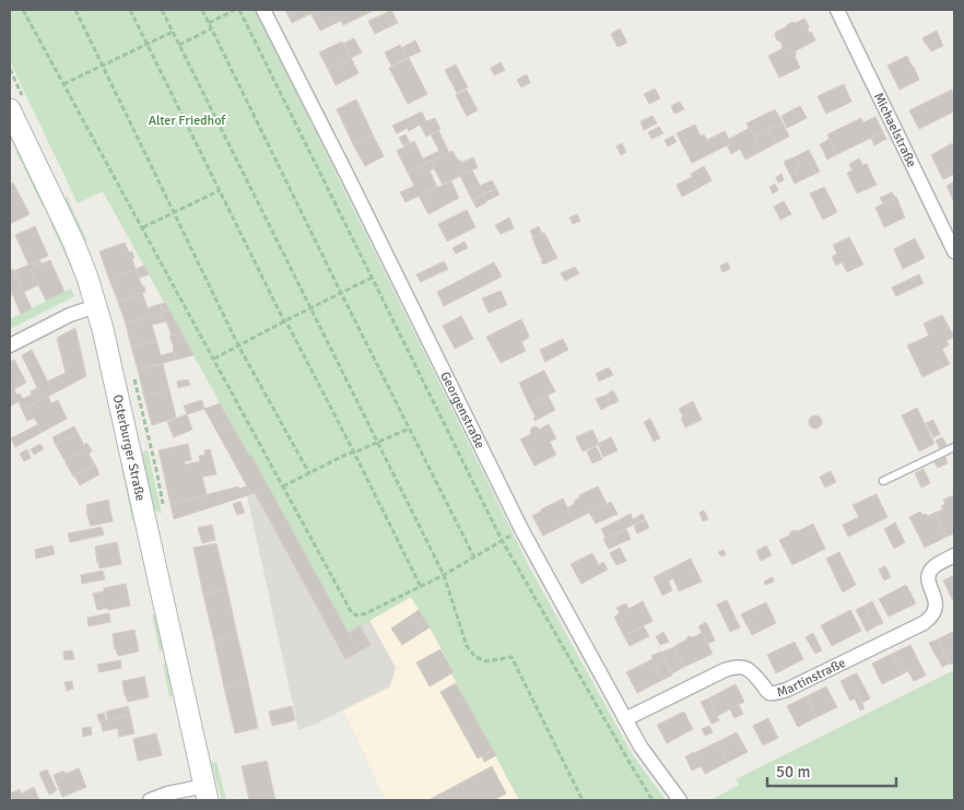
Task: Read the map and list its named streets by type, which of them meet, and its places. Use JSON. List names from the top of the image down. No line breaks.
{"streets":{"street":["Michaelstraße","Georgenstraße","Osterburger Straße","Martinstraße"]},"crossings":[["Georgenstraße","Martinstraße"]],"parks":["Alter Friedhof"],"scale_bar":"50 m"}
